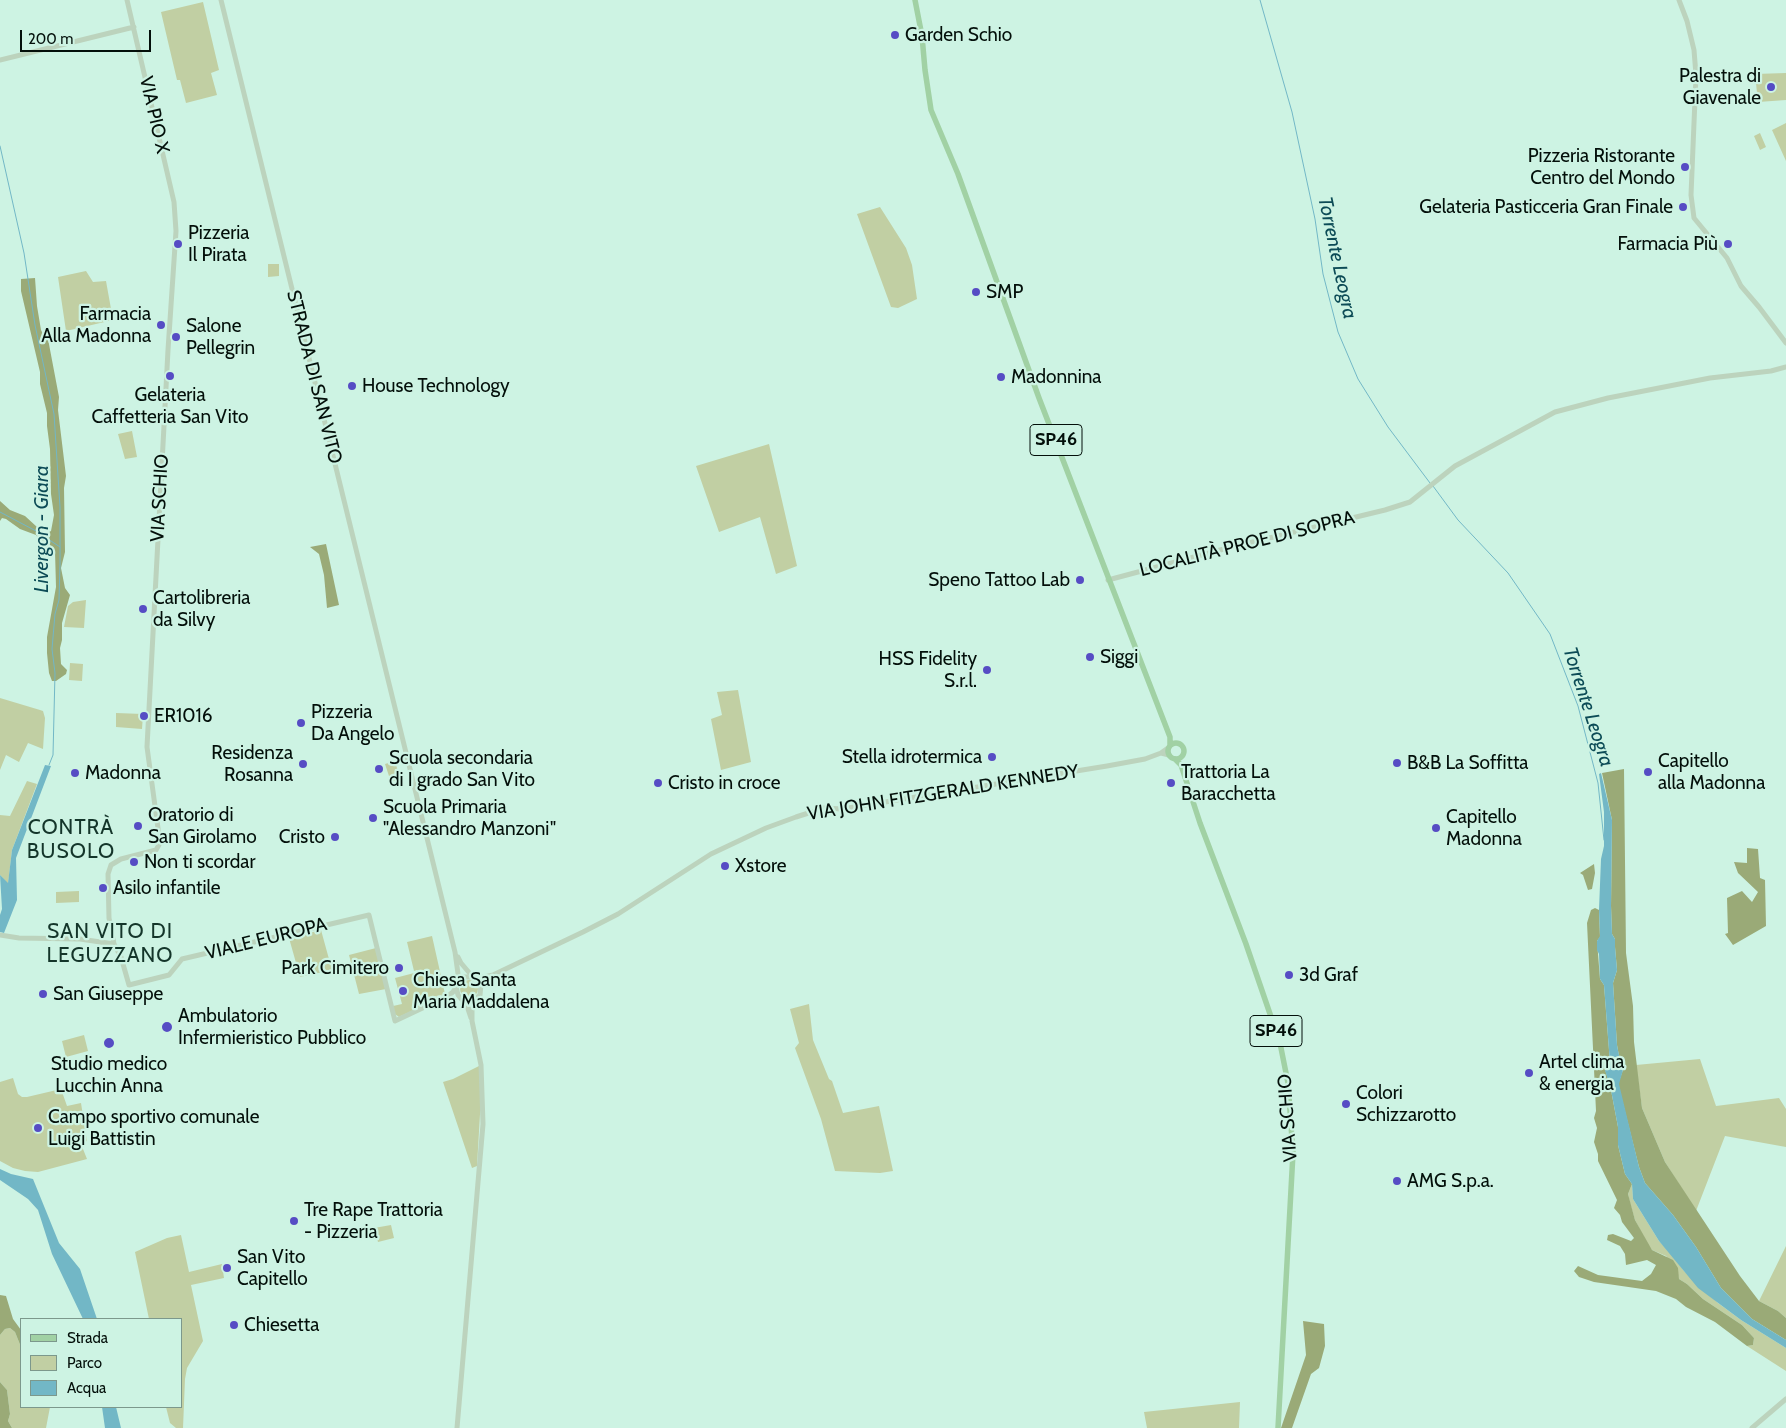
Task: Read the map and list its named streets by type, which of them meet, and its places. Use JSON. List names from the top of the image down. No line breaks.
{"streets":{"main road":["VIA PIO X","STRADA DI SAN VITO","SP46","VIA SCHIO","LOCALITÀ PROE DI SOPRA","VIA JOHN FITZGERALD KENNEDY","VIALE EUROPA"]},"crossings":[["VIA PIO X","VIA SCHIO"],["SP46","VIA SCHIO"],["SP46","LOCALITÀ PROE DI SOPRA"],["SP46","VIA JOHN FITZGERALD KENNEDY"],["VIA SCHIO","VIA JOHN FITZGERALD KENNEDY"],["VIA SCHIO","VIALE EUROPA"]],"districts":["CONTRÀ BUSOLO","SAN VITO DI LEGUZZANO"],"water":["Torrente Leogra","Livergon - Giara"],"places":["Garden Schio","Palestra di Giavenale","Pizzeria Ristorante Centro del Mondo","Gelateria Pasticceria Gran Finale","Pizzeria Il Pirata","Farmacia Più","SMP","Farmacia Alla Madonna","Salone Pellegrin","Gelateria Caffetteria San Vito","Madonnina","House Technology","Speno Tattoo Lab","Cartolibreria da Silvy","Siggi","HSS Fidelity S.r.l.","ER1016","Pizzeria Da Angelo","Stella idrotermica","B&B La Soffitta","Residenza Rosanna","Scuola secondaria di I grado San Vito","Capitello alla Madonna","Madonna","Cristo in croce","Trattoria La Baracchetta","Scuola Primaria \"Alessandro Manzoni\"","Oratorio di San Girolamo","Capitello Madonna","Cristo","Non ti scordar","Xstore","Asilo infantile","Park Cimitero","3d Graf","Chiesa Santa Maria Maddalena","San Giuseppe","Ambulatorio Infermieristico Pubblico","Studio medico Lucchin Anna","Artel clima & energia","Colori Schizzarotto","Campo sportivo comunale Luigi Battistin","AMG S.p.a.","Tre Rape Trattoria - Pizzeria","San Vito Capitello","Chiesetta"],"legend":["Strada","Parco","Acqua"],"scale_bar":"200 m"}
